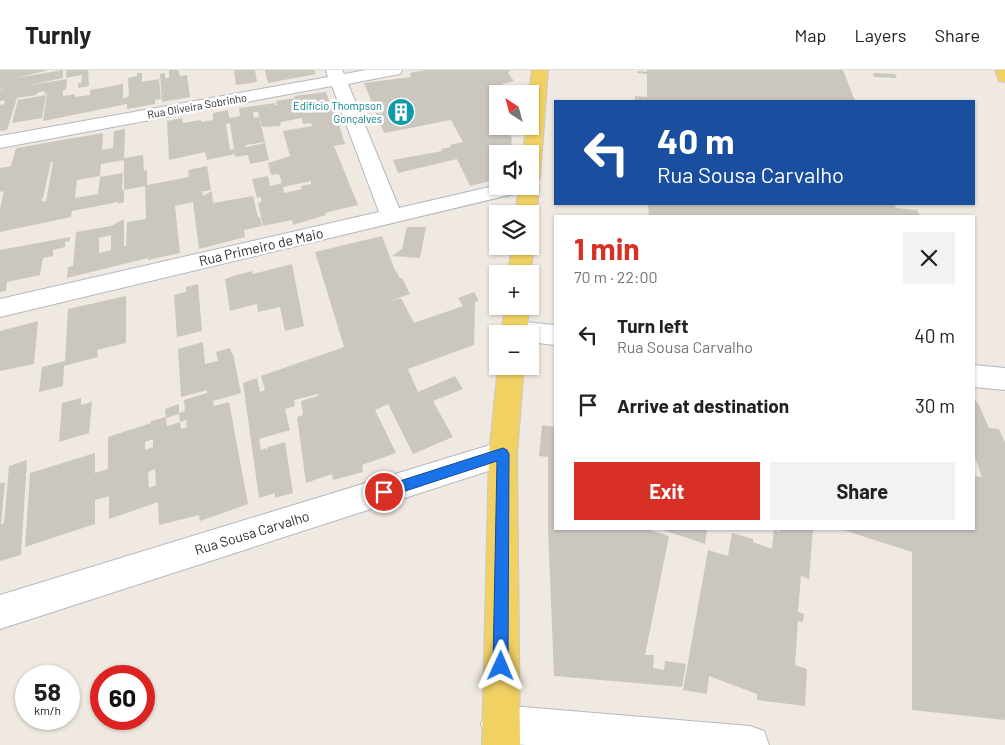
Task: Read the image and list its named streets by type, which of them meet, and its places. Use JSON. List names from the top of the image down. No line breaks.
{"streets":{"street":["Rua Oliveira Sobrinho","Rua Primeiro de Maio","Rua Sousa Carvalho"]},"places":{"building":["Edifício Thompson Gonçalves"]},"north":"top left","page":{"header":"Turnly","nav":["Map","Layers","Share"],"map_buttons":["+","−"],"turn":["40 m","Rua Sousa Carvalho"],"heading":["1 min","70 m · 22:00"],"list":[{"name":"Turn left","note":"Rua Sousa Carvalho","value":"40 m"},{"name":"Arrive at destination","value":"30 m"}],"buttons":["Exit","Share"],"speed":"58 km/h","limit":"60"}}
